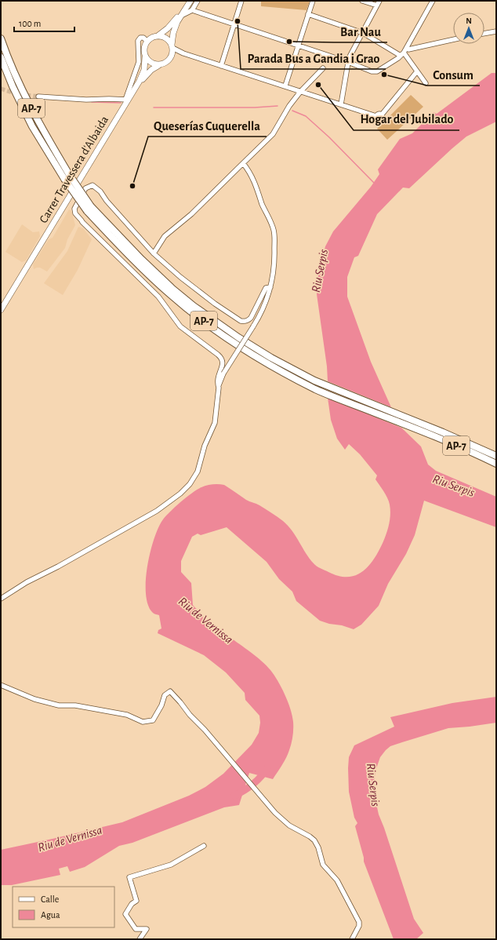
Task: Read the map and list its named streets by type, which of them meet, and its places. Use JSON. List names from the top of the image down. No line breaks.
{"streets":{"highway":["AP-7"],"main road":["Carrer Travessera d'Albaida"]},"water":["Riu Serpis","Riu de Vernissa"],"places":["Parada Bus a Gandia i Grao","Bar Nau","Consum","Hogar del Jubilado","Queserías Cuquerella"],"legend":["Calle","Agua"],"scale_bar":"100 m","north":"top"}
